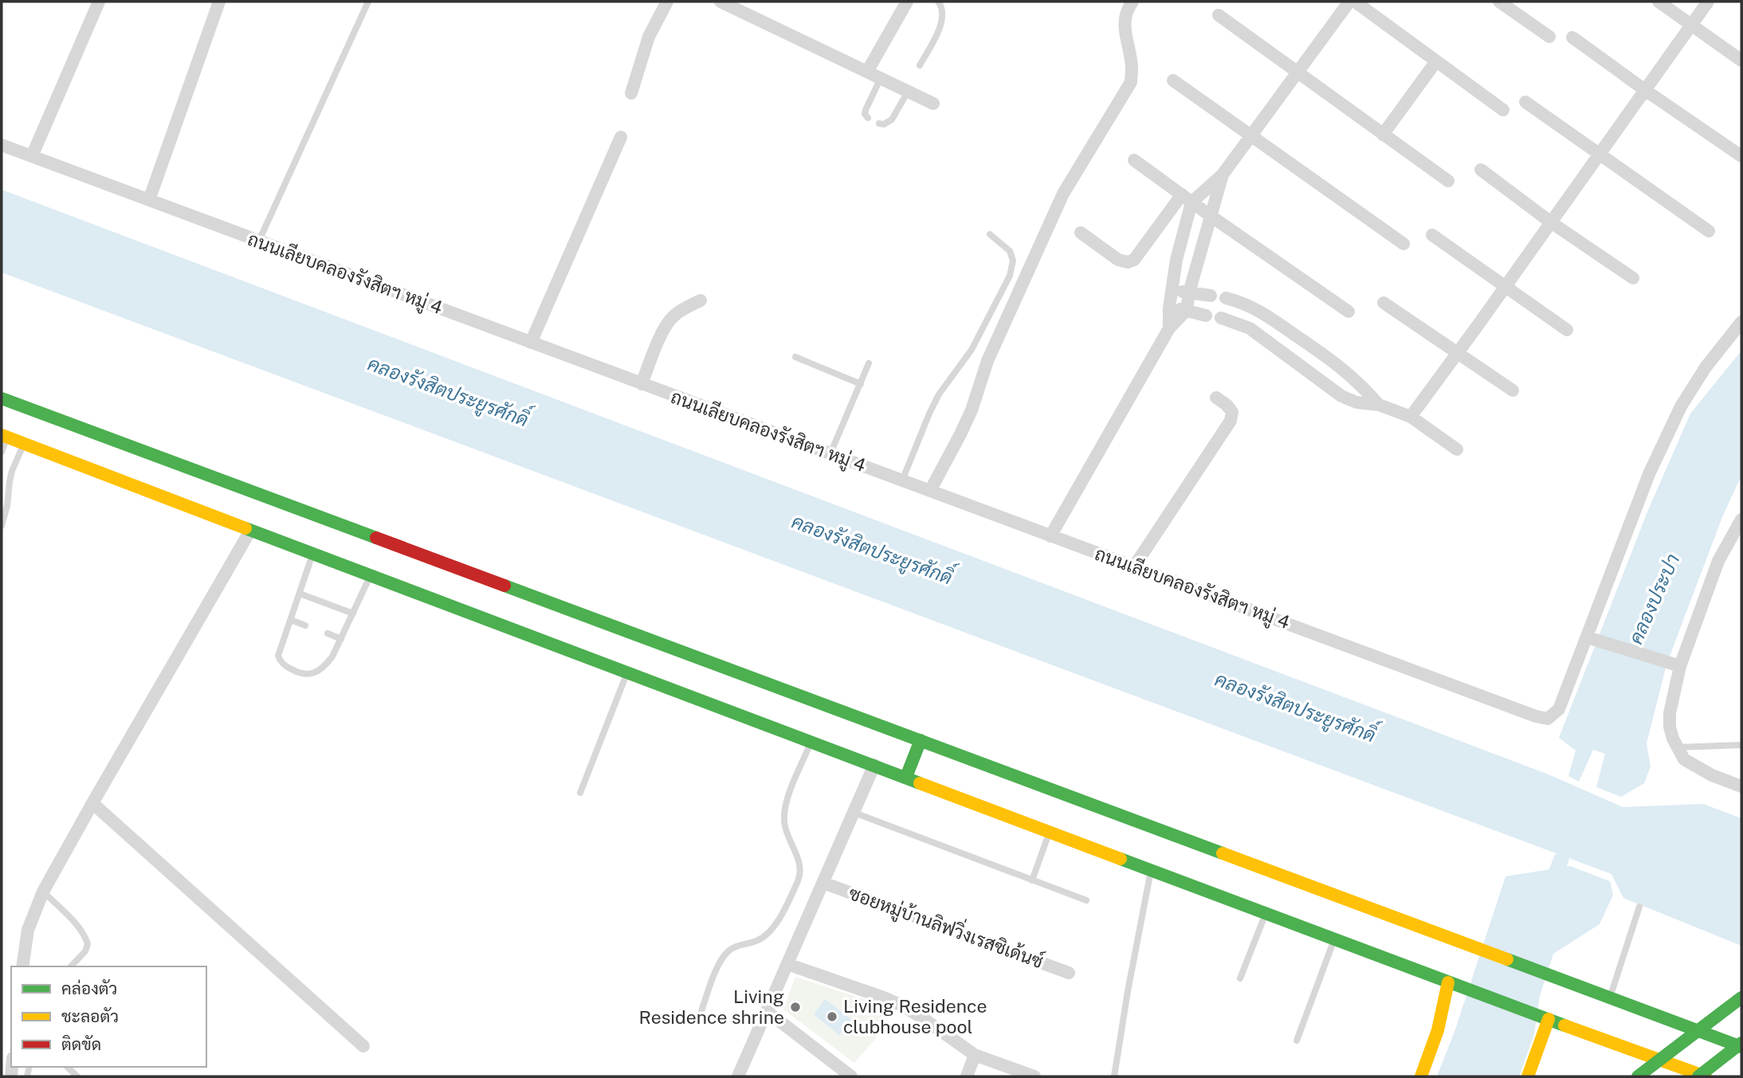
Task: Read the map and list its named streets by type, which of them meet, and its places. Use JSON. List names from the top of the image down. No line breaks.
{"streets":{"street":["ถนนเลียบคลองรังสิตฯ หมู่ 4","ซอยหมู่บ้านลิฟวิ่งเรสซิเด้นซ์"]},"water":["คลองรังสิตประยูรศักดิ์","คลองประปา"],"places":["Living Residence shrine","Living Residence clubhouse pool"],"legend":["คล่องตัว","ชะลอตัว","ติดขัด"]}
